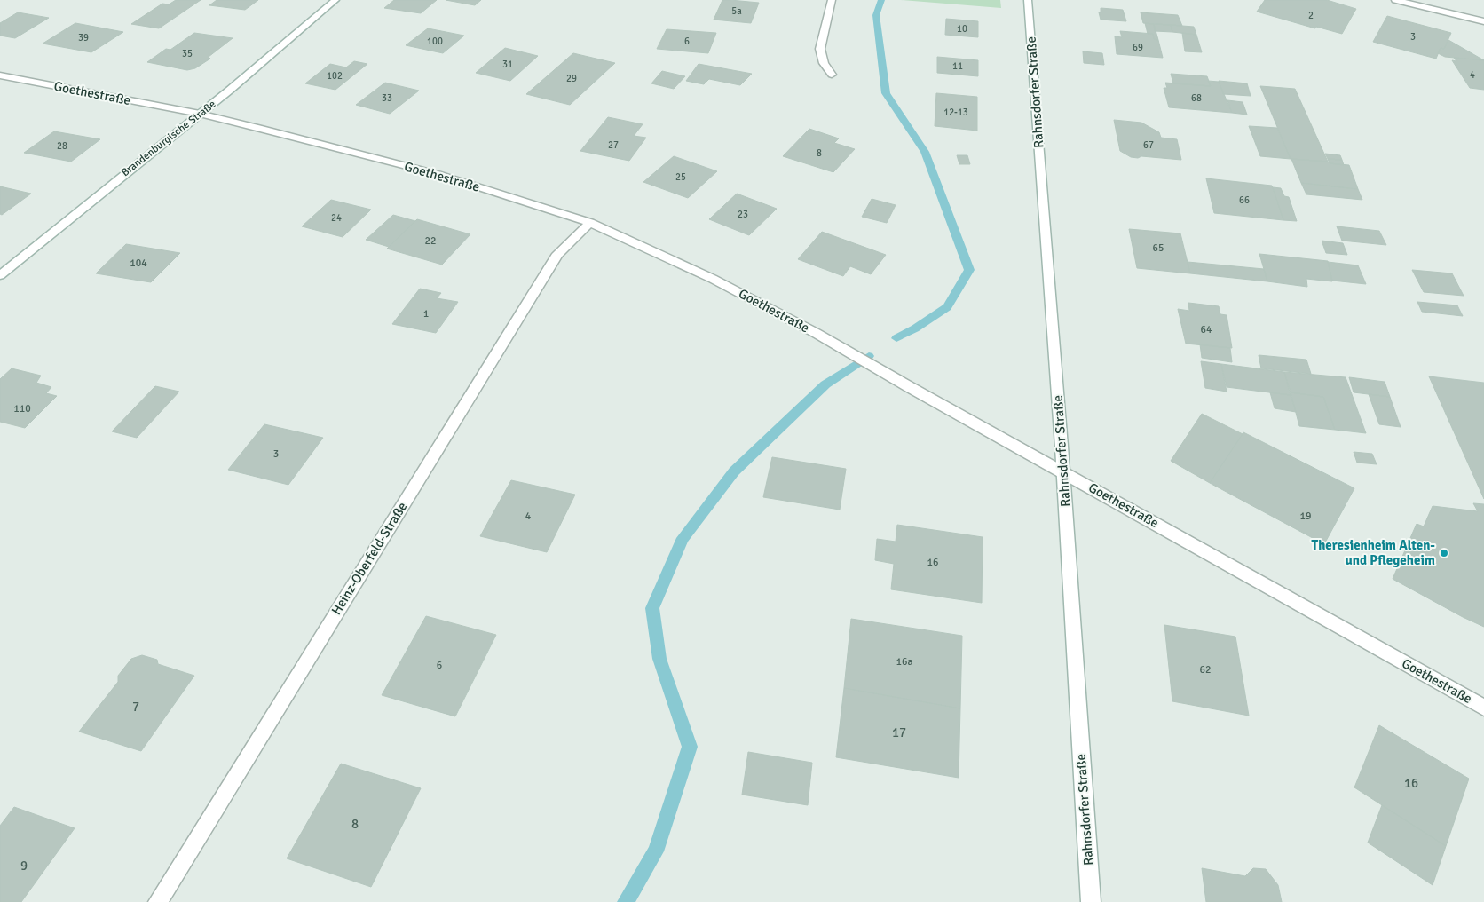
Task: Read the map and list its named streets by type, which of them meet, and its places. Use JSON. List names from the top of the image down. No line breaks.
{"streets":{"street":["Rahnsdorfer Straße","Goethestraße","Brandenburgische Straße","Heinz-Oberfeld-Straße"]},"crossings":[["Rahnsdorfer Straße","Goethestraße"],["Goethestraße","Brandenburgische Straße"],["Goethestraße","Heinz-Oberfeld-Straße"]],"places":["Theresienheim Alten- und Pflegeheim"],"house_numbers":["5a","2","10","3","39","100","6","69","35","31","11","4","102","29","33","68","12-13","27","67","28","8","25","66","23","24","22","65","104","1","64","110","3","4","19","16","16a","6","62","7","17","16","8","9"]}
